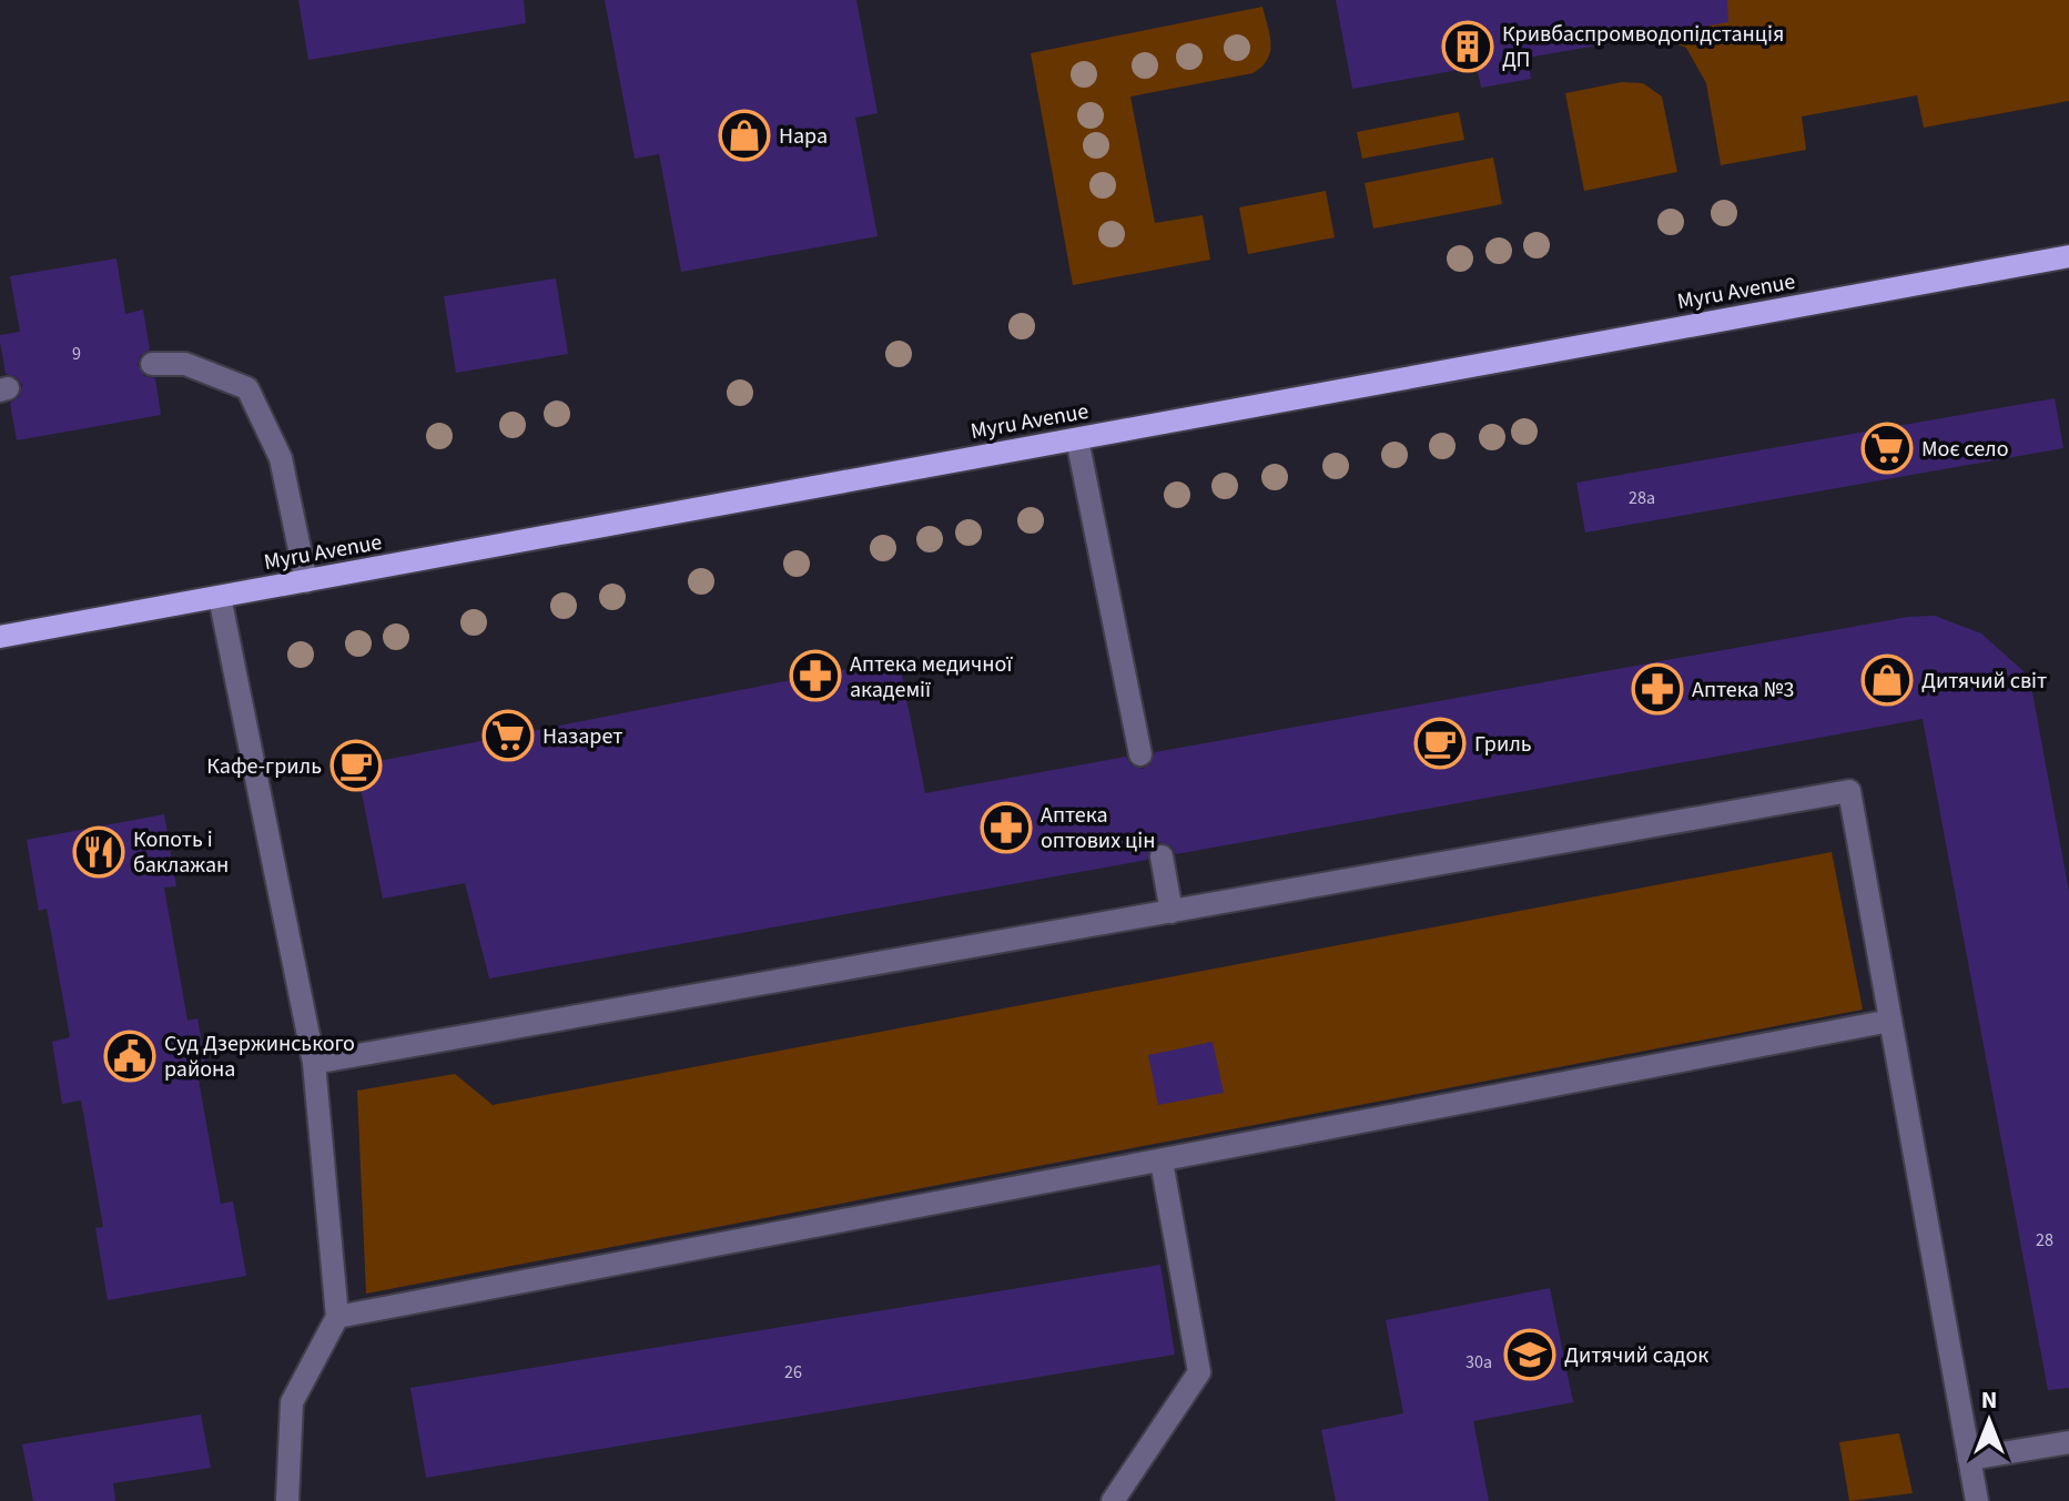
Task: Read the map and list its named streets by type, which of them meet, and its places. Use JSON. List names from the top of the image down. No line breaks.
{"streets":{"main road":["Myru Avenue"]},"places":{"building":["Кривбаспромводопідстанція ДП"],"shop":["Нара","Дитячий світ"],"supermarket":["Моє село","Назарет"],"pharmacy":["Аптека медичної академії","Аптека №3","Аптека оптових цін"],"cafe":["Гриль","Кафе-гриль"],"restaurant":["Копоть і баклажан"],"public building":["Суд Дзержинського района"],"school or university":["Дитячий садок"]},"house_numbers":["9","28а","28","30а","26"],"north":"top"}
